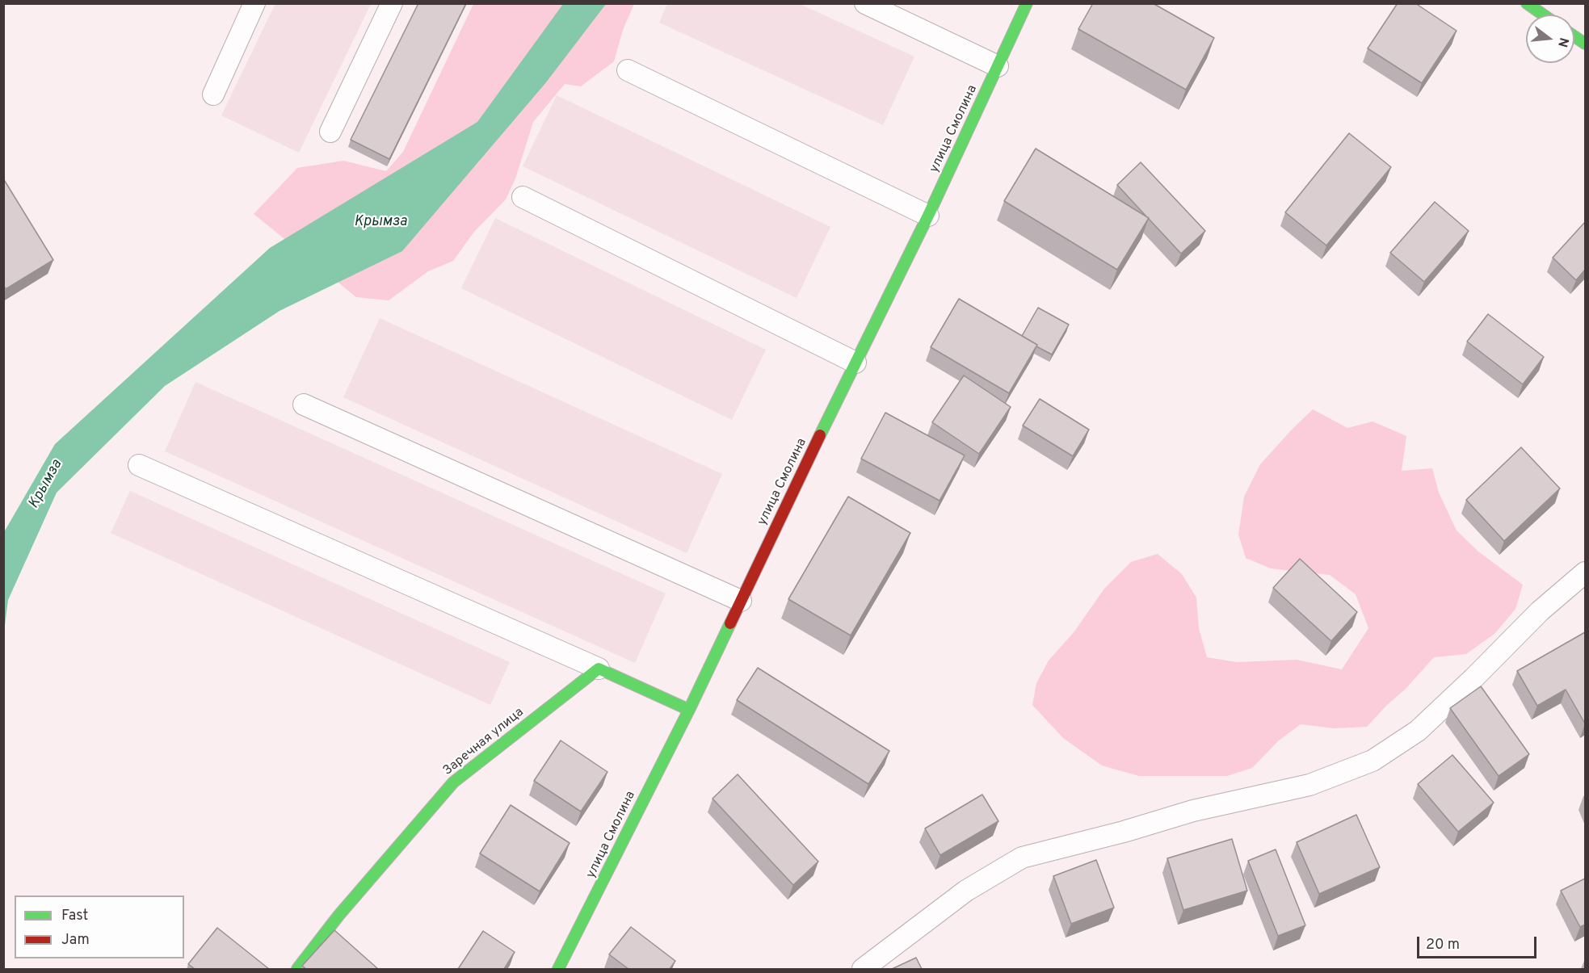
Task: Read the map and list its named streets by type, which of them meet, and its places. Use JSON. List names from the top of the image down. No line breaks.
{"streets":{"street":["улица Смолина","Заречная улица"]},"water":["Крымза"],"legend":["Fast","Jam"],"scale_bar":"20 m","north":"right"}
